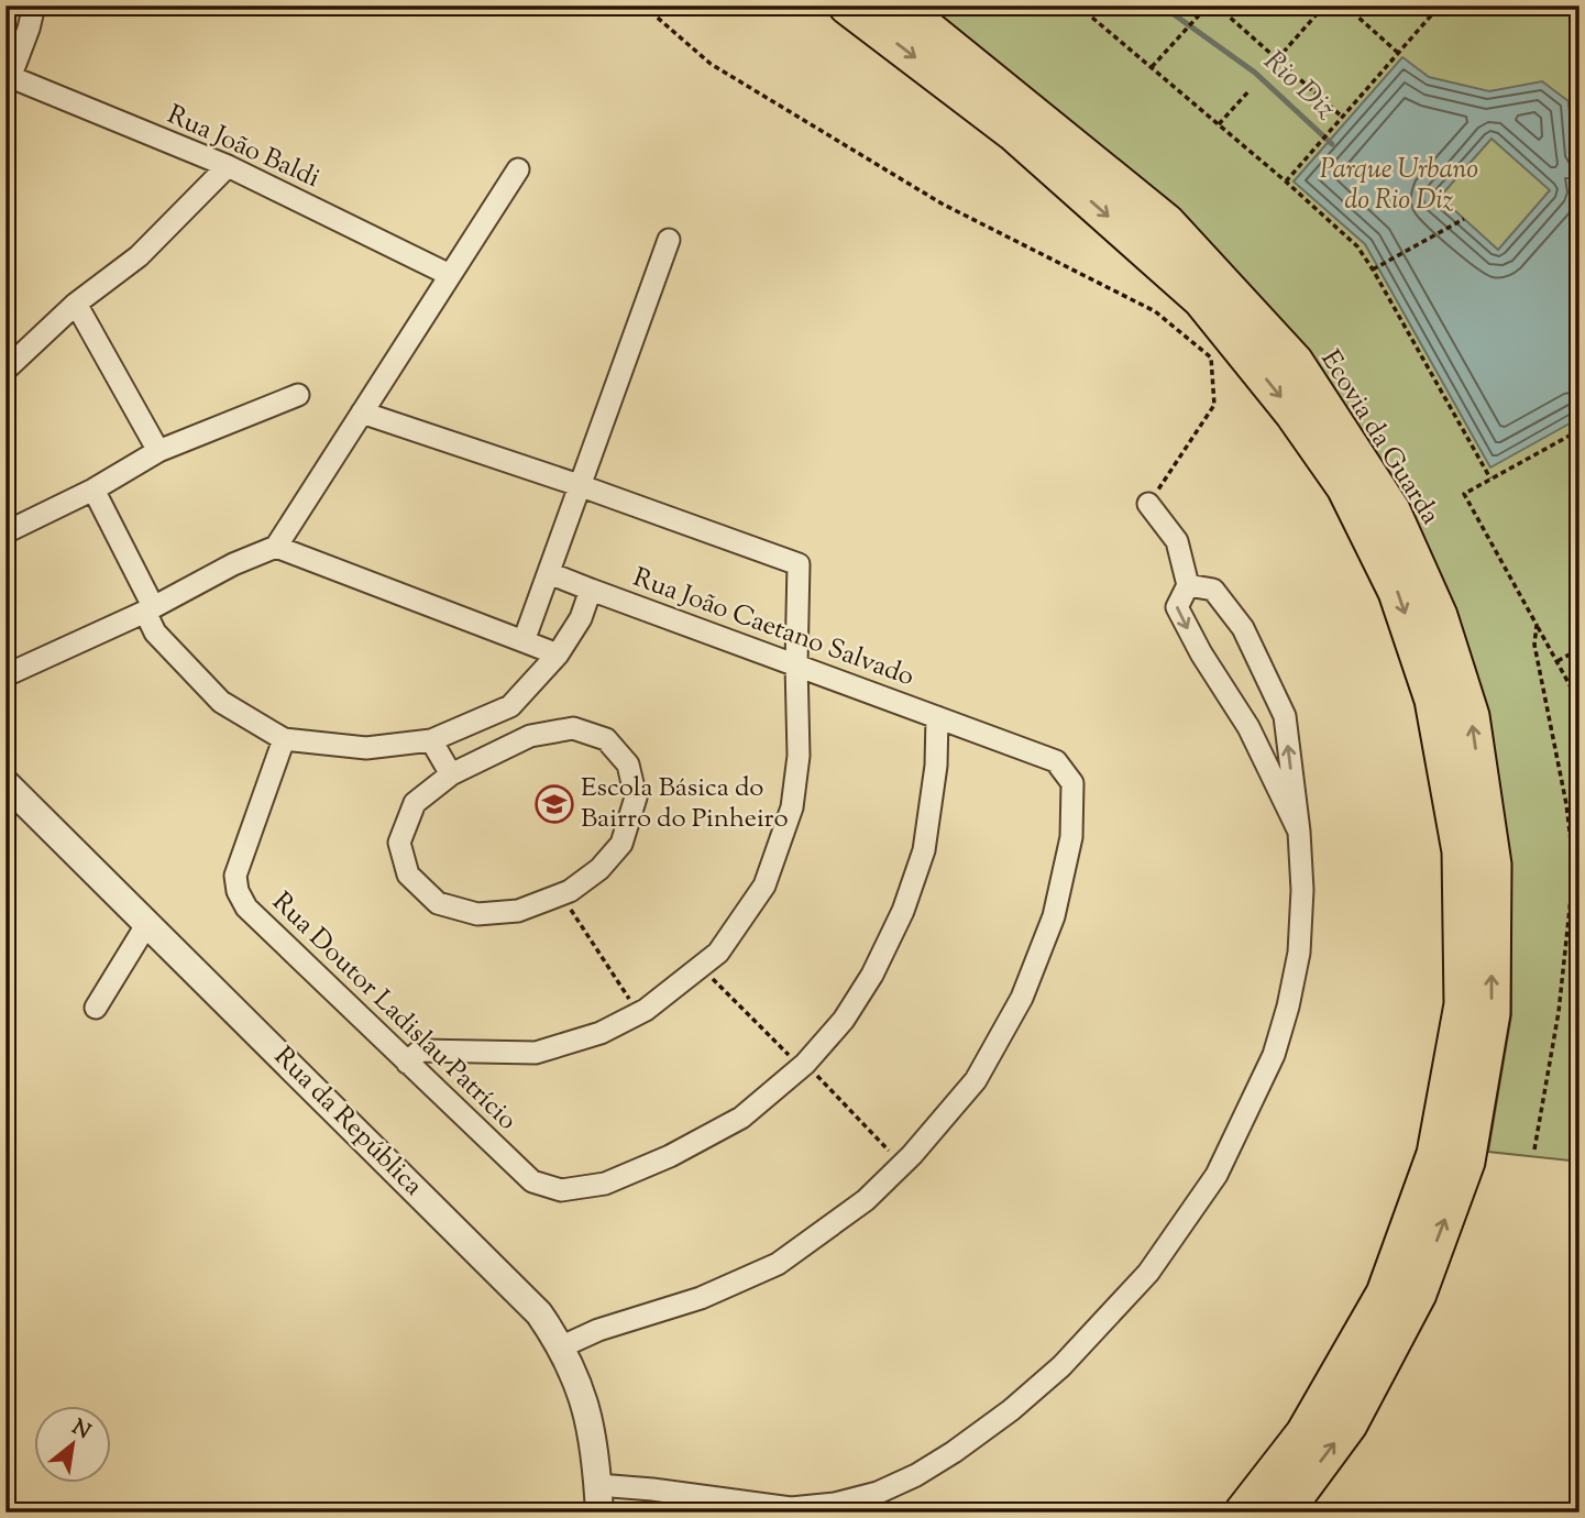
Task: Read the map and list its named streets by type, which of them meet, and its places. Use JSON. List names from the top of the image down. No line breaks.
{"streets":{"street":["Rua João Baldi","Rua João Caetano Salvado","Rua Doutor Ladislau Patrício","Rua da República"]},"crossings":[["Rua João Caetano Salvado","Rua da República"]],"water":["Rio Diz"],"parks":["Parque Urbano do Rio Diz"],"places":{"school or university":["Escola Básica do Bairro do Pinheiro"]},"north":"top right"}
